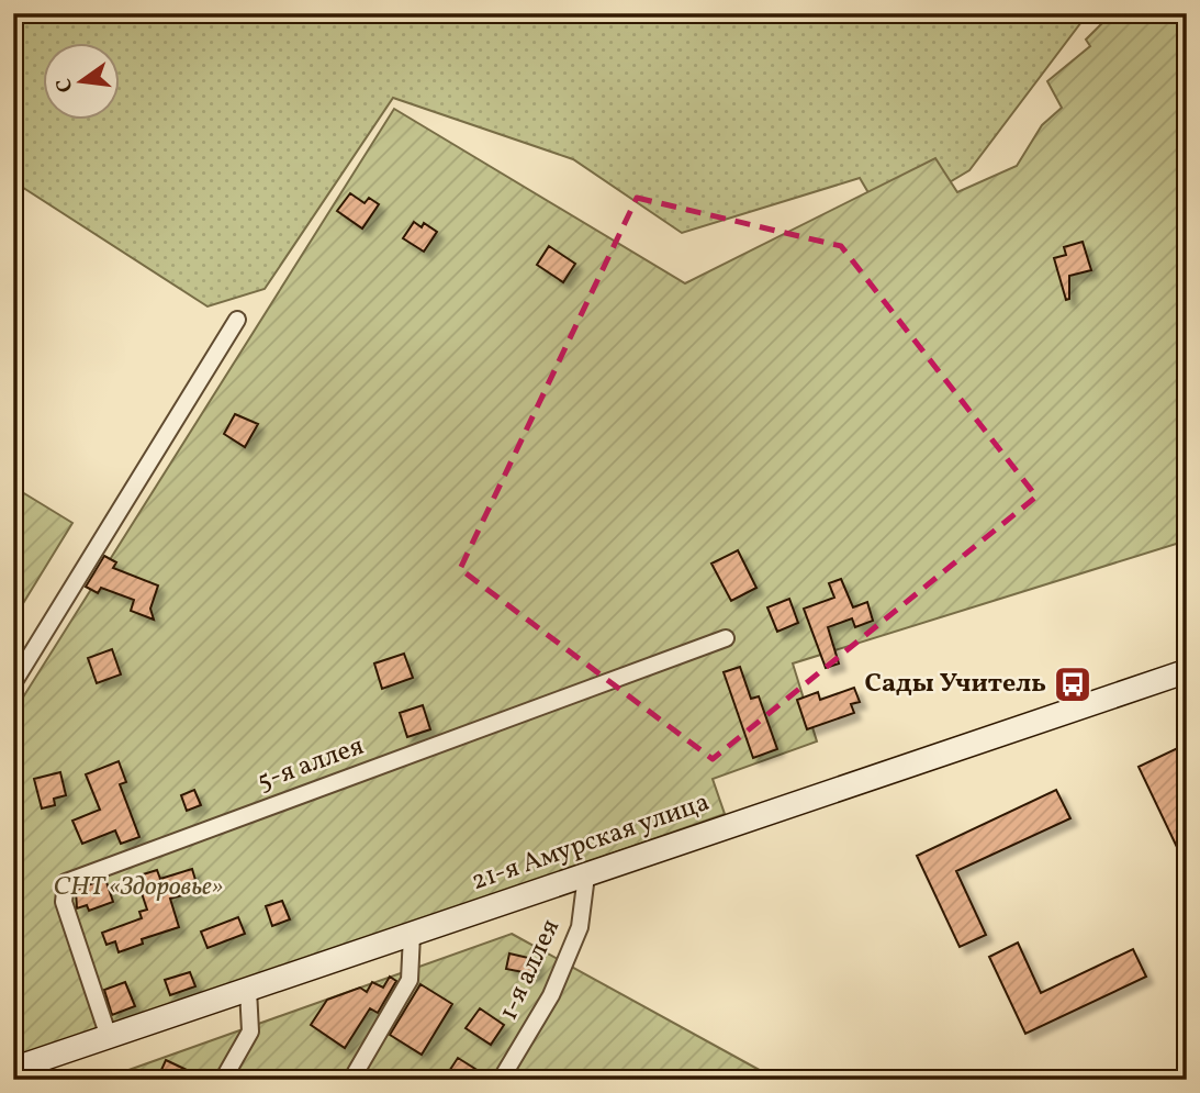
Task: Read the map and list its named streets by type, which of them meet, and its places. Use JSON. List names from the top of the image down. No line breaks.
{"streets":{"main road":["21-я Амурская улица"],"street":["5-я аллея","1-я аллея"]},"crossings":[["5-я аллея","21-я Амурская улица"],["21-я Амурская улица","1-я аллея"]],"parks":["СНТ «Здоровье»"],"places":{"bus stop":["Сады Учитель"]},"north":"left"}
